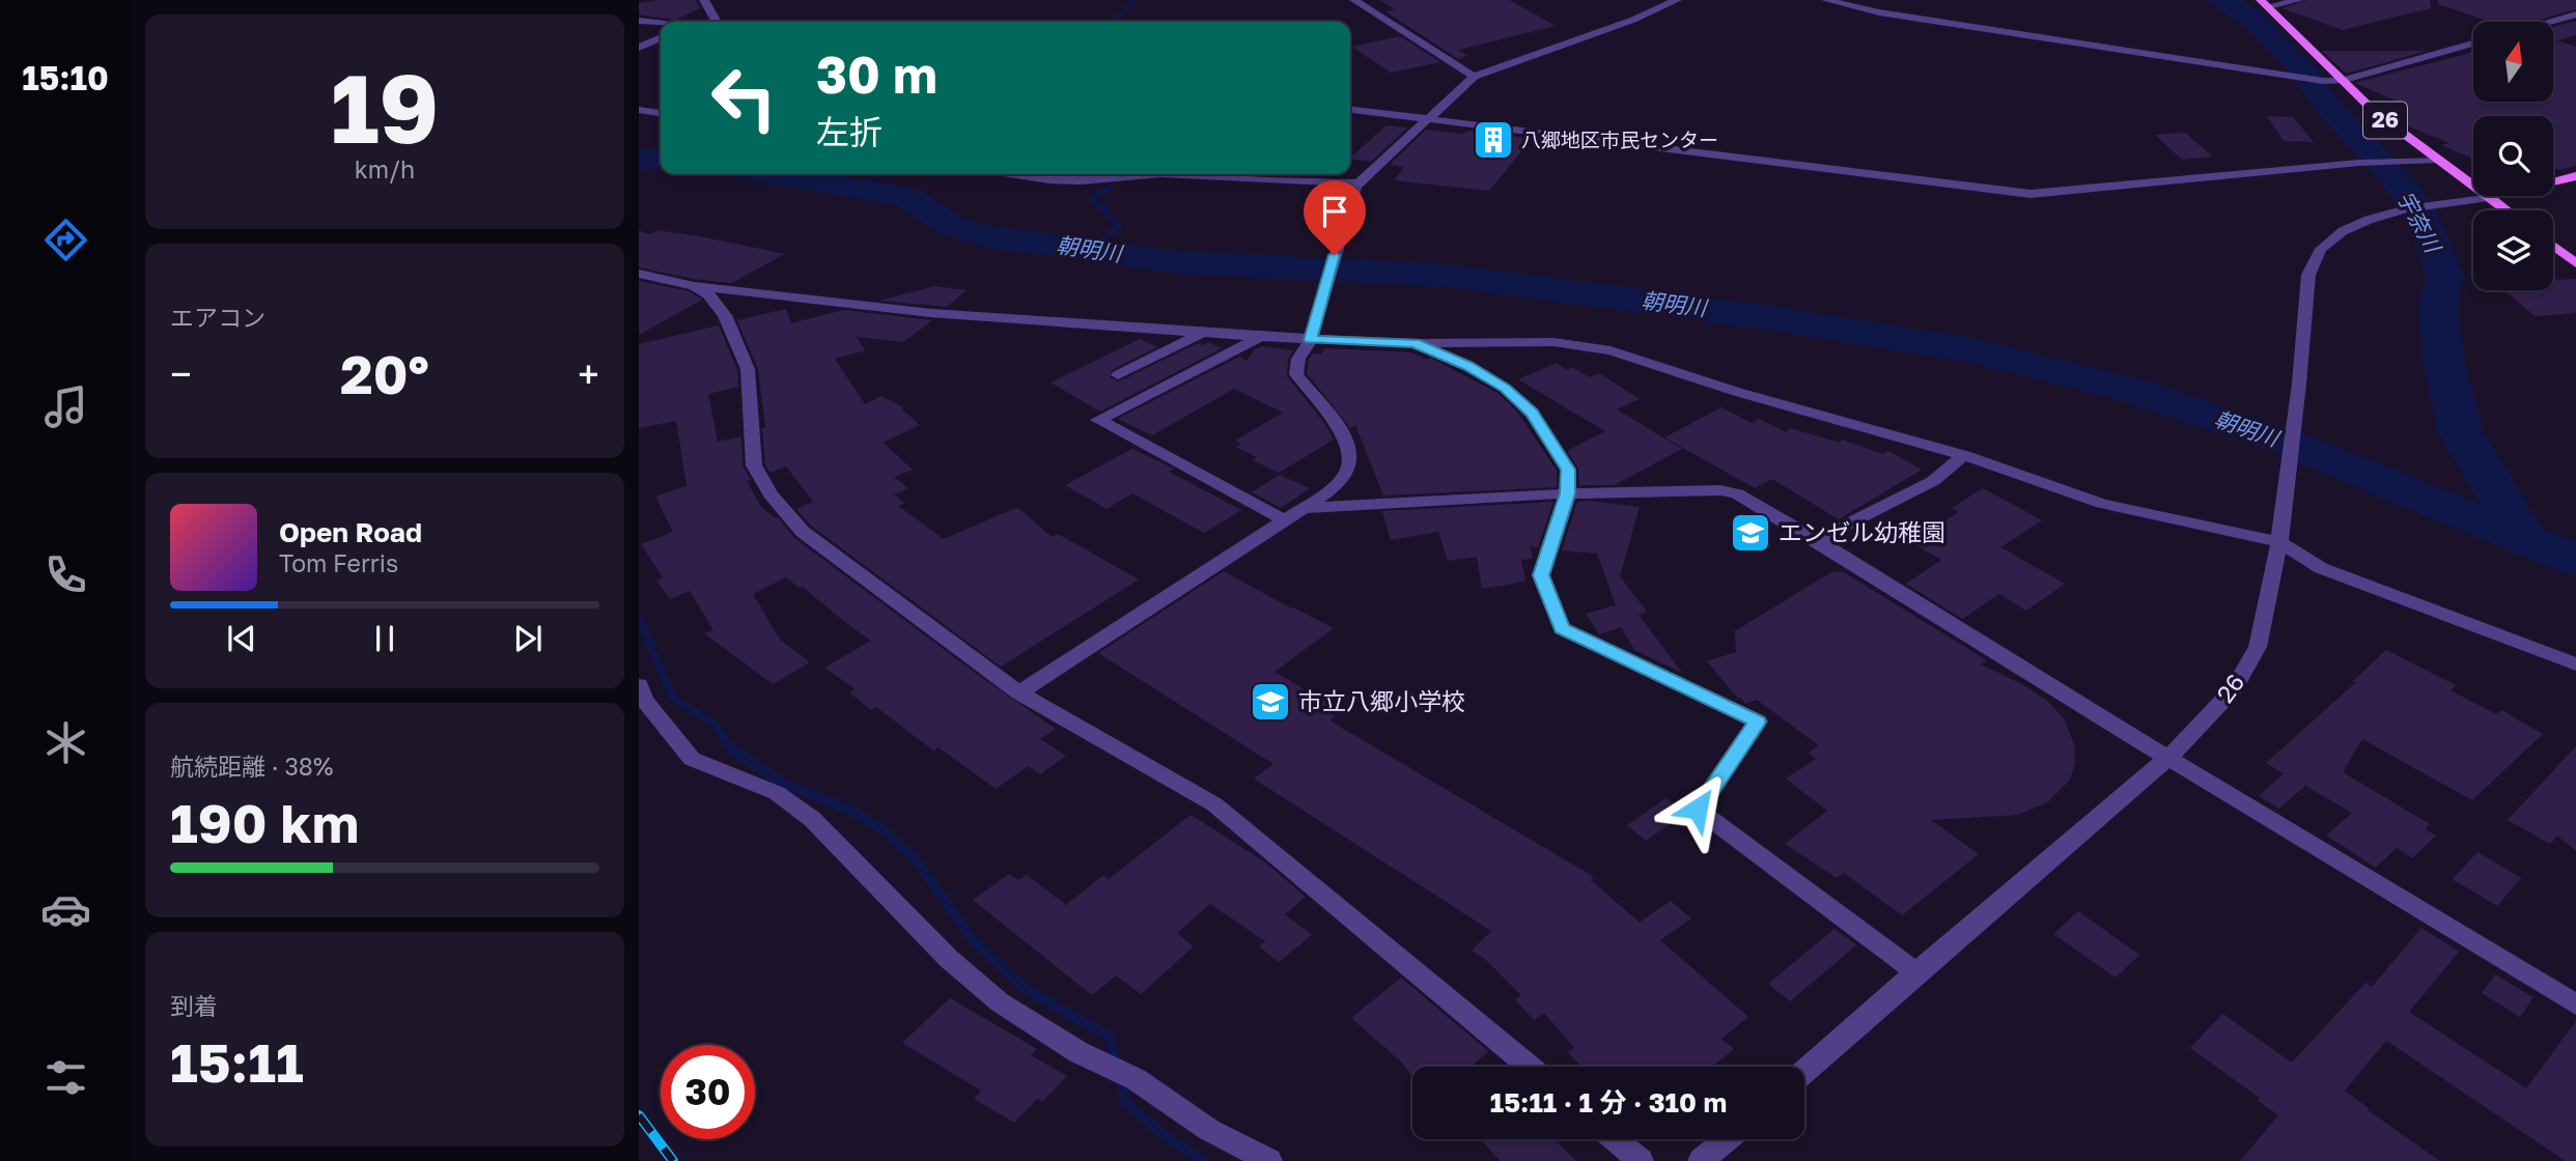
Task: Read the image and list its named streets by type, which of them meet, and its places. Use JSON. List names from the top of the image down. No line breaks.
{"streets":{"main road":["26"]},"water":["宇奈川","朝明川"],"places":{"building":["八郷地区市民センター"],"school or university":["エンゼル幼稚園","市立八郷小学校"]},"north":"top","page":{"tabs":"15:10","tile":[["19","km/h"],"エアコン",["航続距離 · 38%","190 km"],["到着","15:11"]],"turn":["30 m","左折"],"heat":["−","20°","+"],"song":["Open Road","Tom Ferris"],"limit":"30","trip":"15:11 · 1 分 · 310 m"}}
